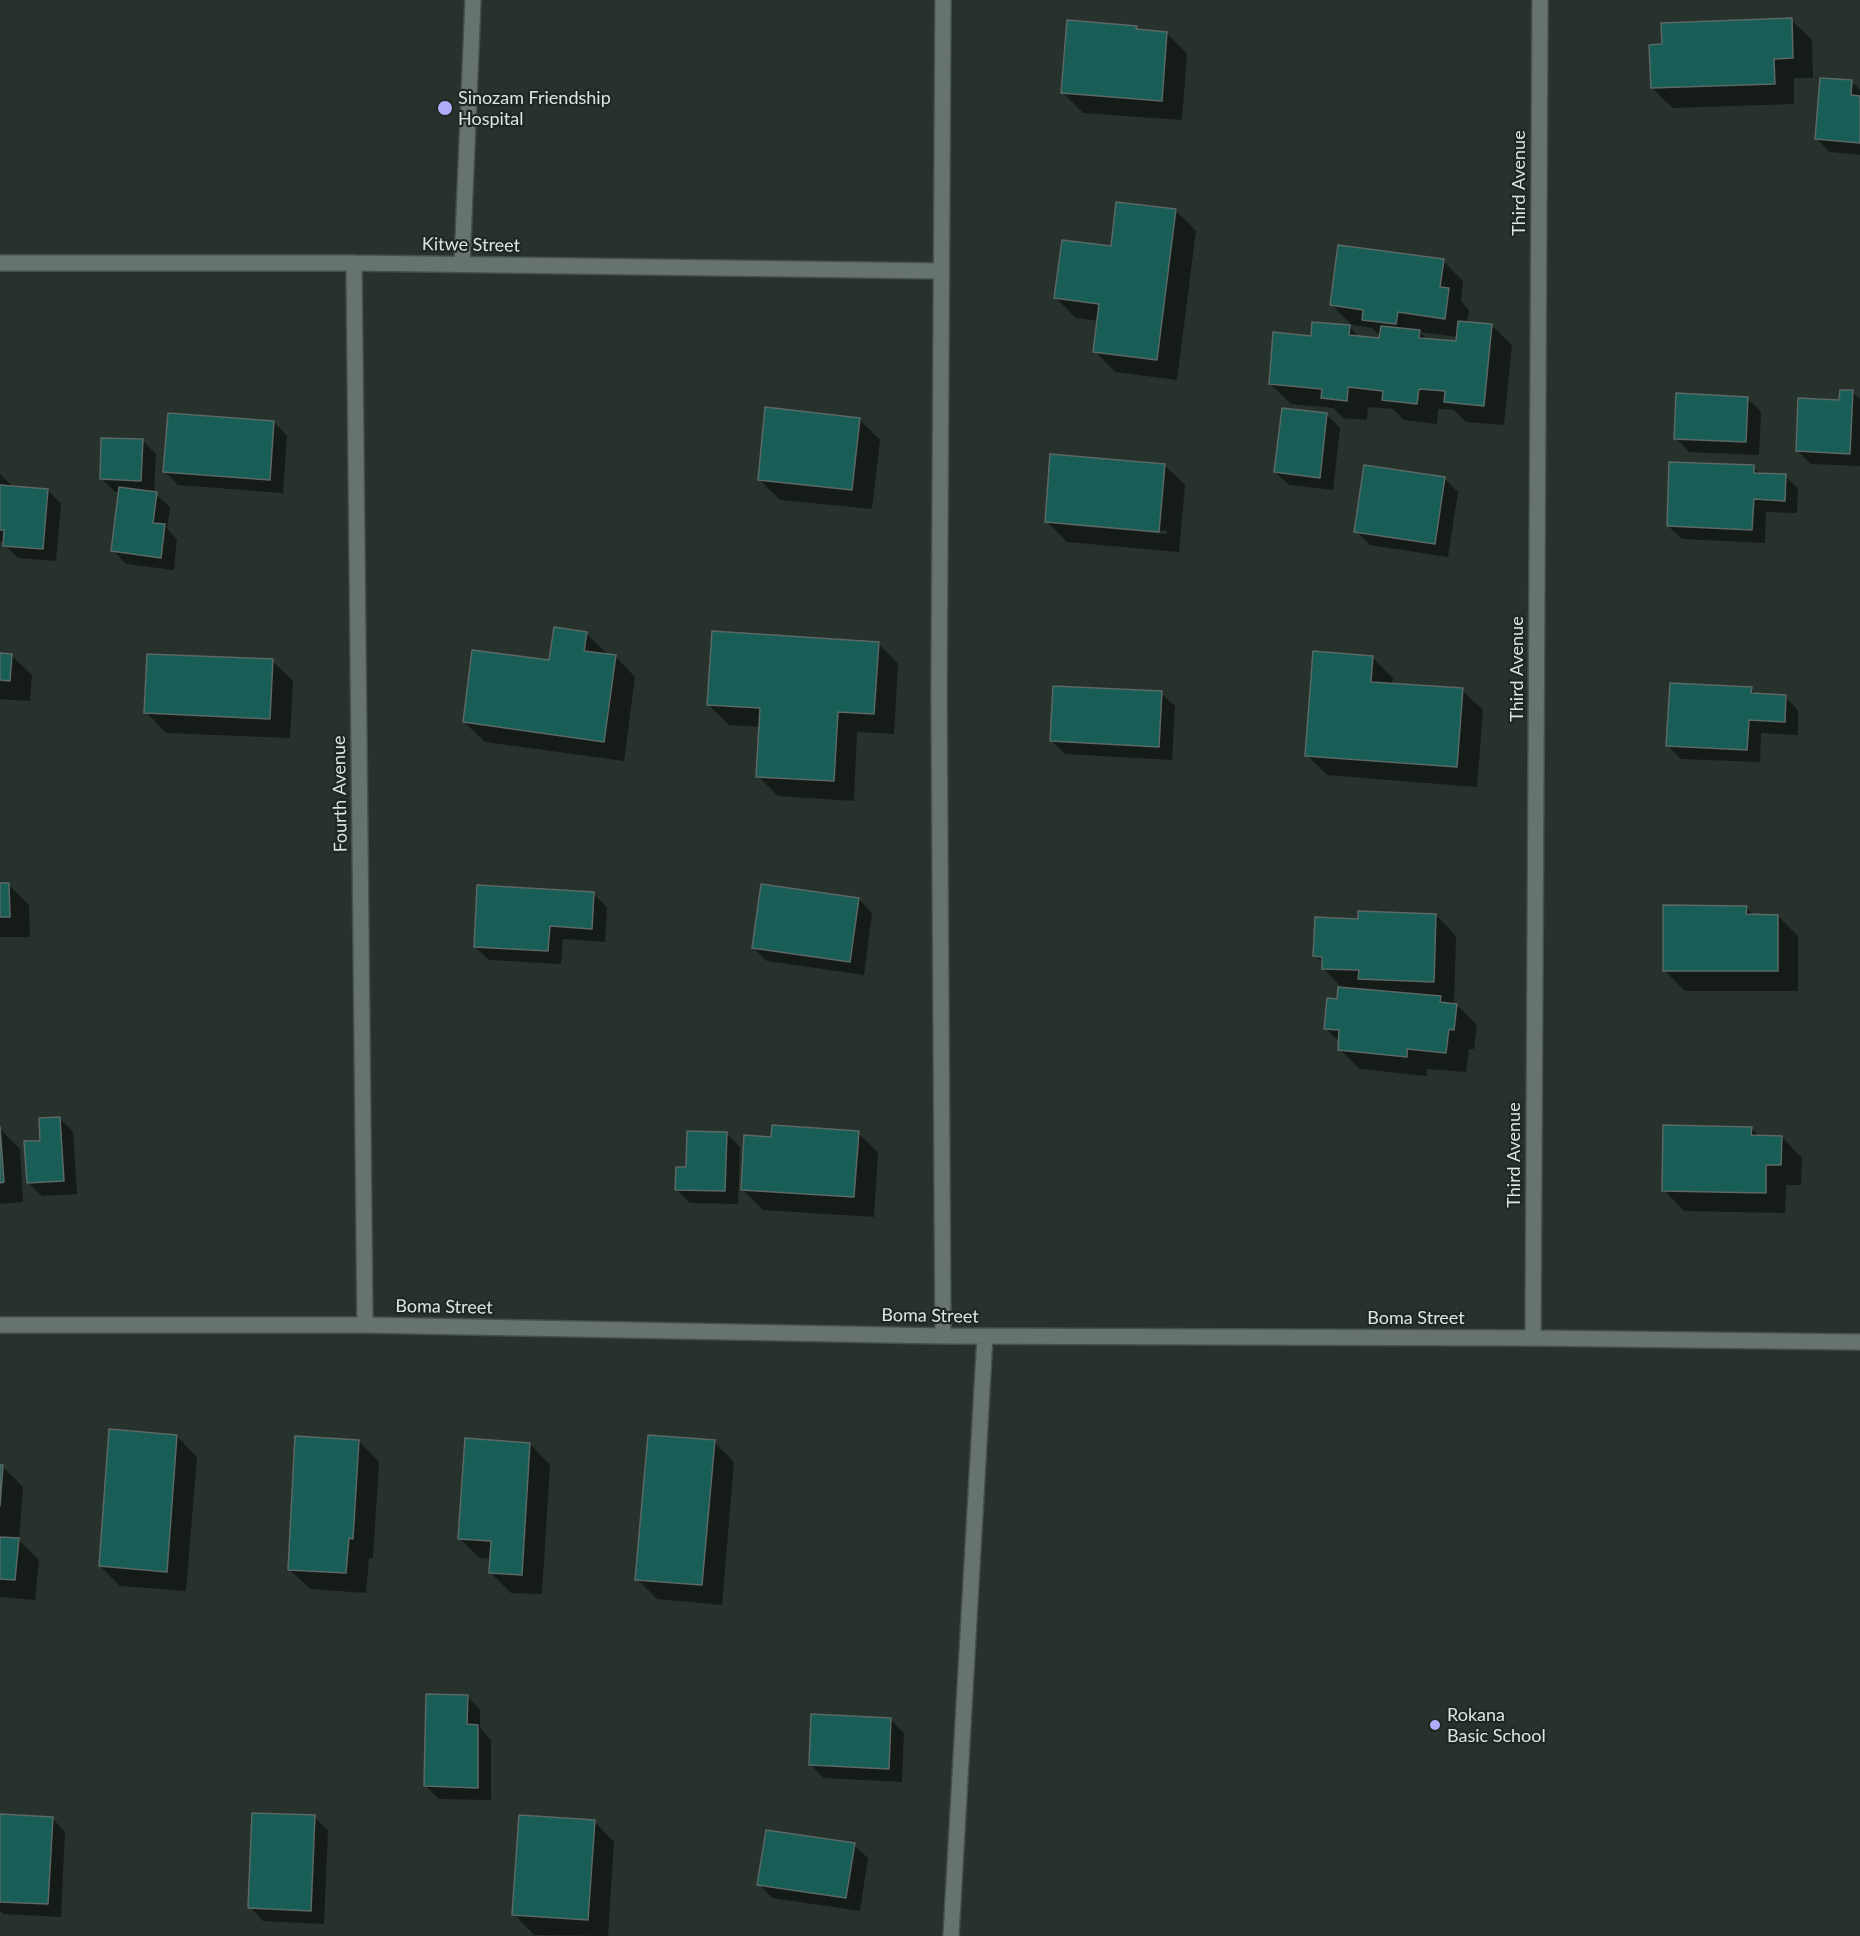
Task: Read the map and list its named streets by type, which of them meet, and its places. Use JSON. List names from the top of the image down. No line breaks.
{"streets":{"street":["Third Avenue","Kitwe Street","Fourth Avenue","Boma Street"]},"crossings":[["Third Avenue","Boma Street"],["Kitwe Street","Fourth Avenue"],["Fourth Avenue","Boma Street"]],"places":["Sinozam Friendship Hospital","Rokana Basic School"]}
